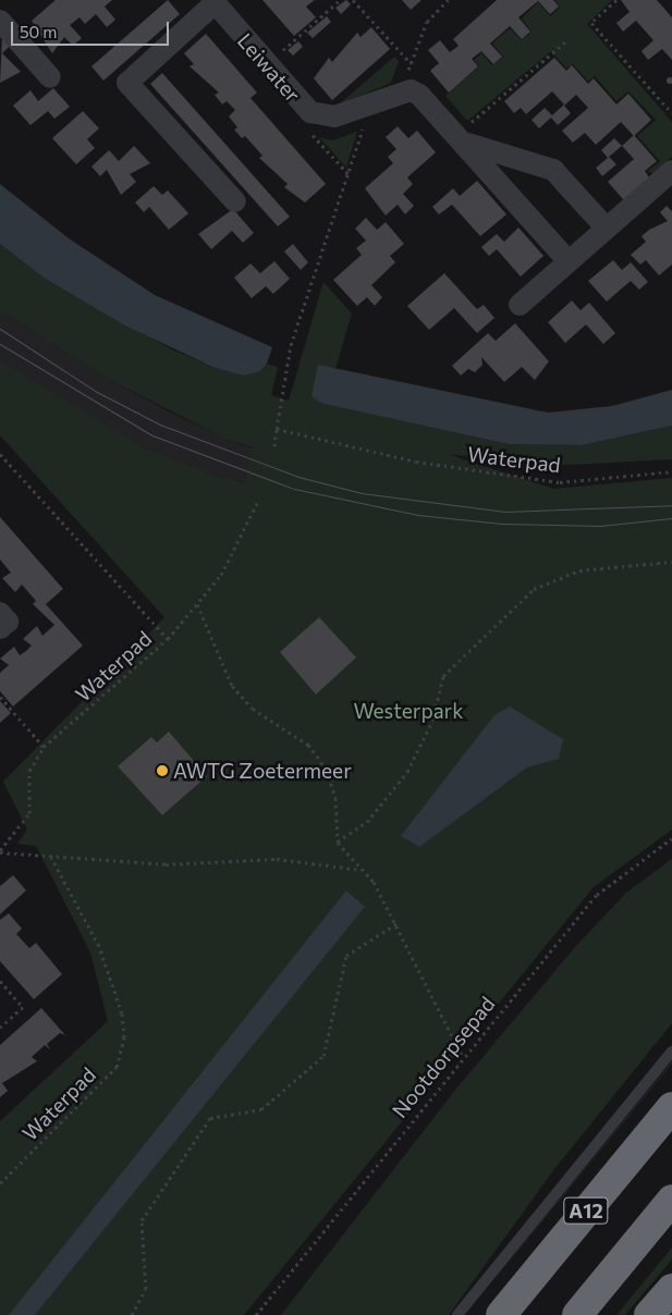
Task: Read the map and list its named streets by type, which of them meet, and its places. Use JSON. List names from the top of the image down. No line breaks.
{"streets":{"highway":["A12"],"street":["Leiwater"],"path":["Waterpad","Nootdorpsepad"]},"parks":["Westerpark"],"places":["AWTG Zoetermeer"],"scale_bar":"50 m"}
